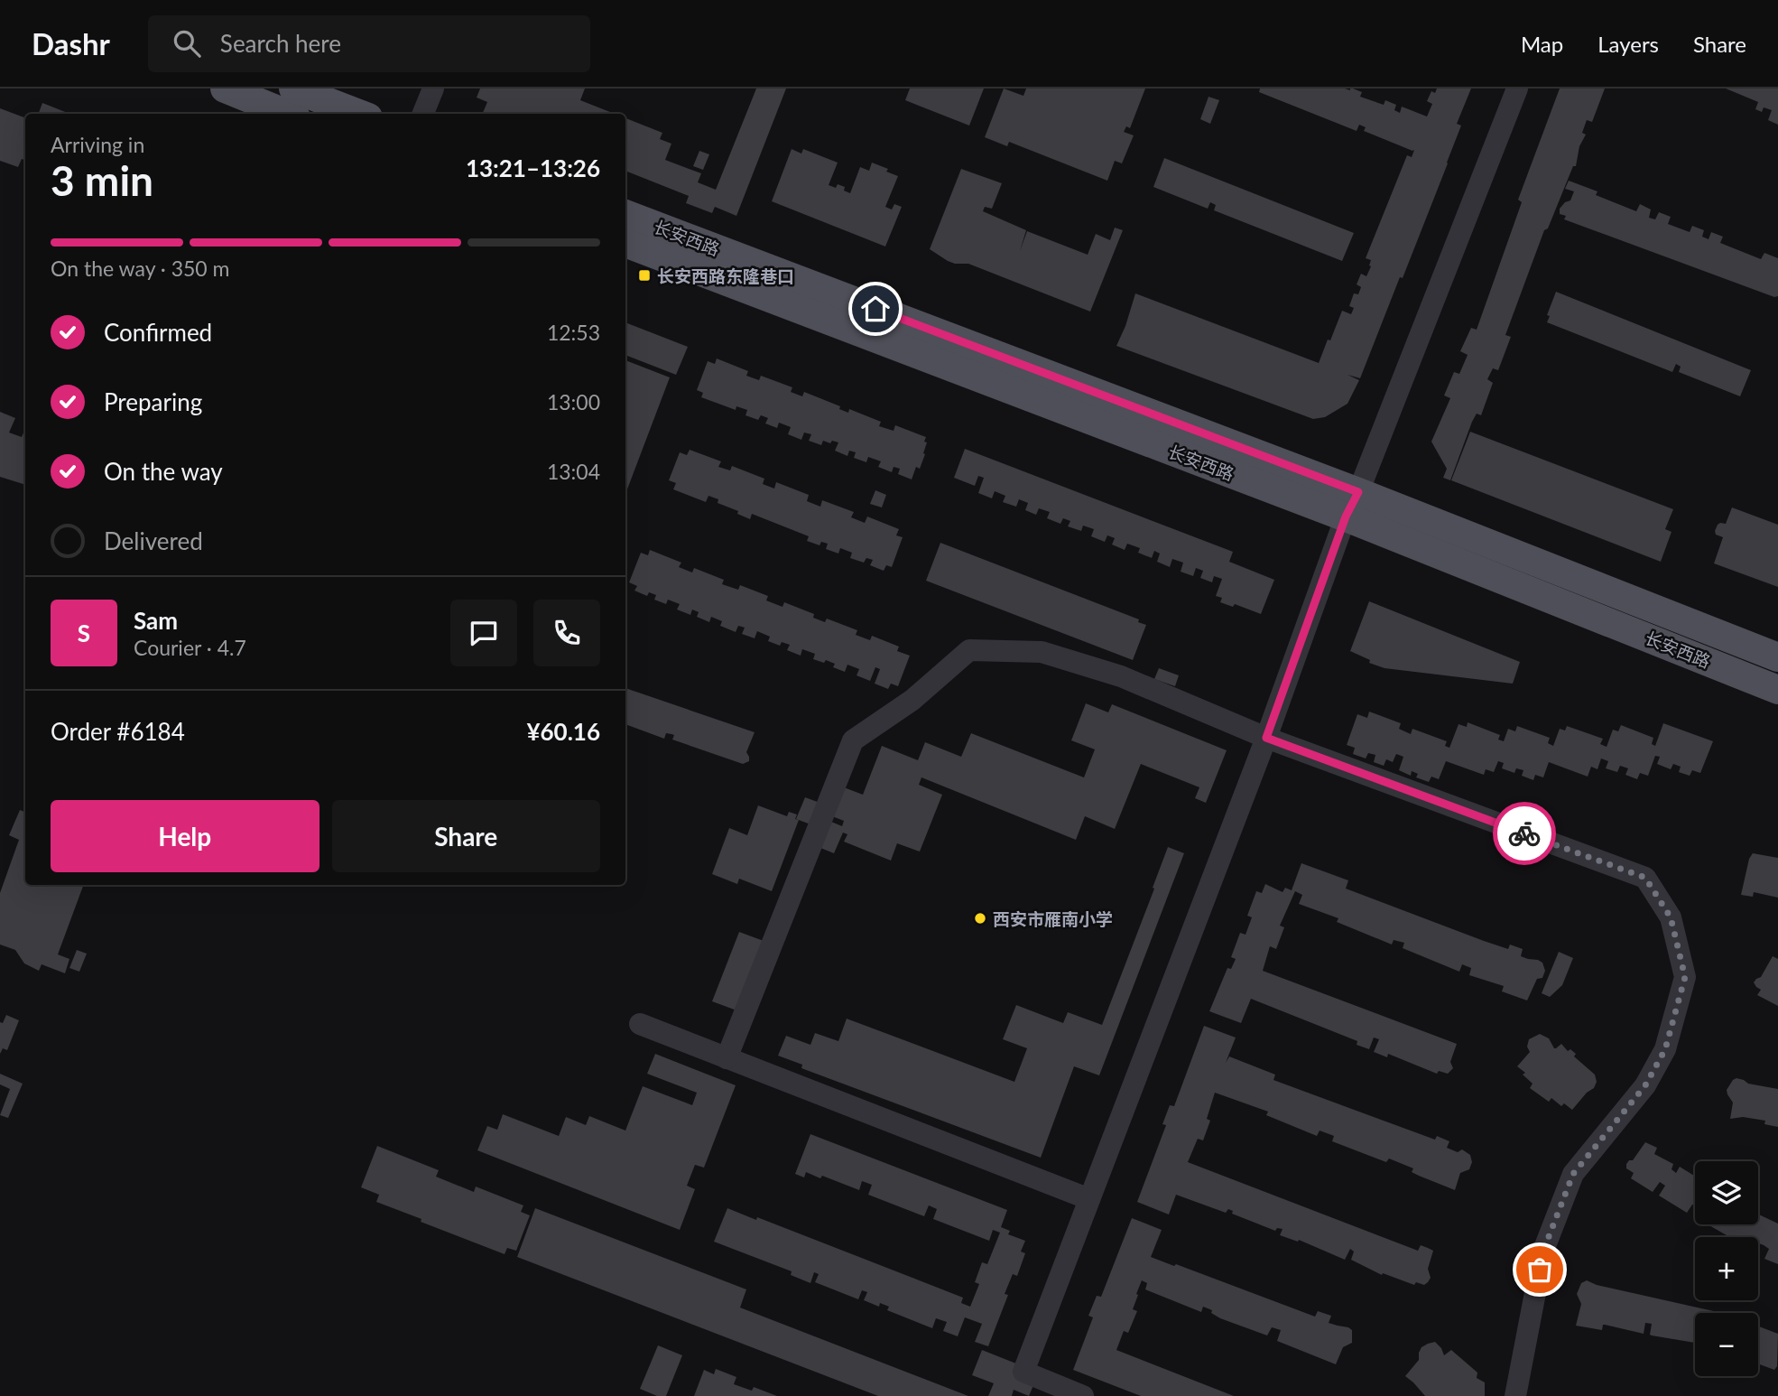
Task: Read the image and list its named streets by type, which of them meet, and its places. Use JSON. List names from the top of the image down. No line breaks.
{"streets":{"main road":["长安西路"]},"places":{"transit":["长安西路东隆巷口"],"other":["西安市雁南小学"]},"page":{"header":"Dashr","search":"Search here","nav":["Map","Layers","Share"],"heading":["3 min","Arriving in","13:21–13:26"],"panel":["Sam","Courier · 4.7","Order #6184","¥60.16"],"bar":"On the way · 350 m","list":[["Confirmed","12:53"],["Preparing","13:00"],["On the way","13:04"],"Delivered"],"round":"S","buttons":["Help","Share"],"map_buttons":["+","−"]}}
